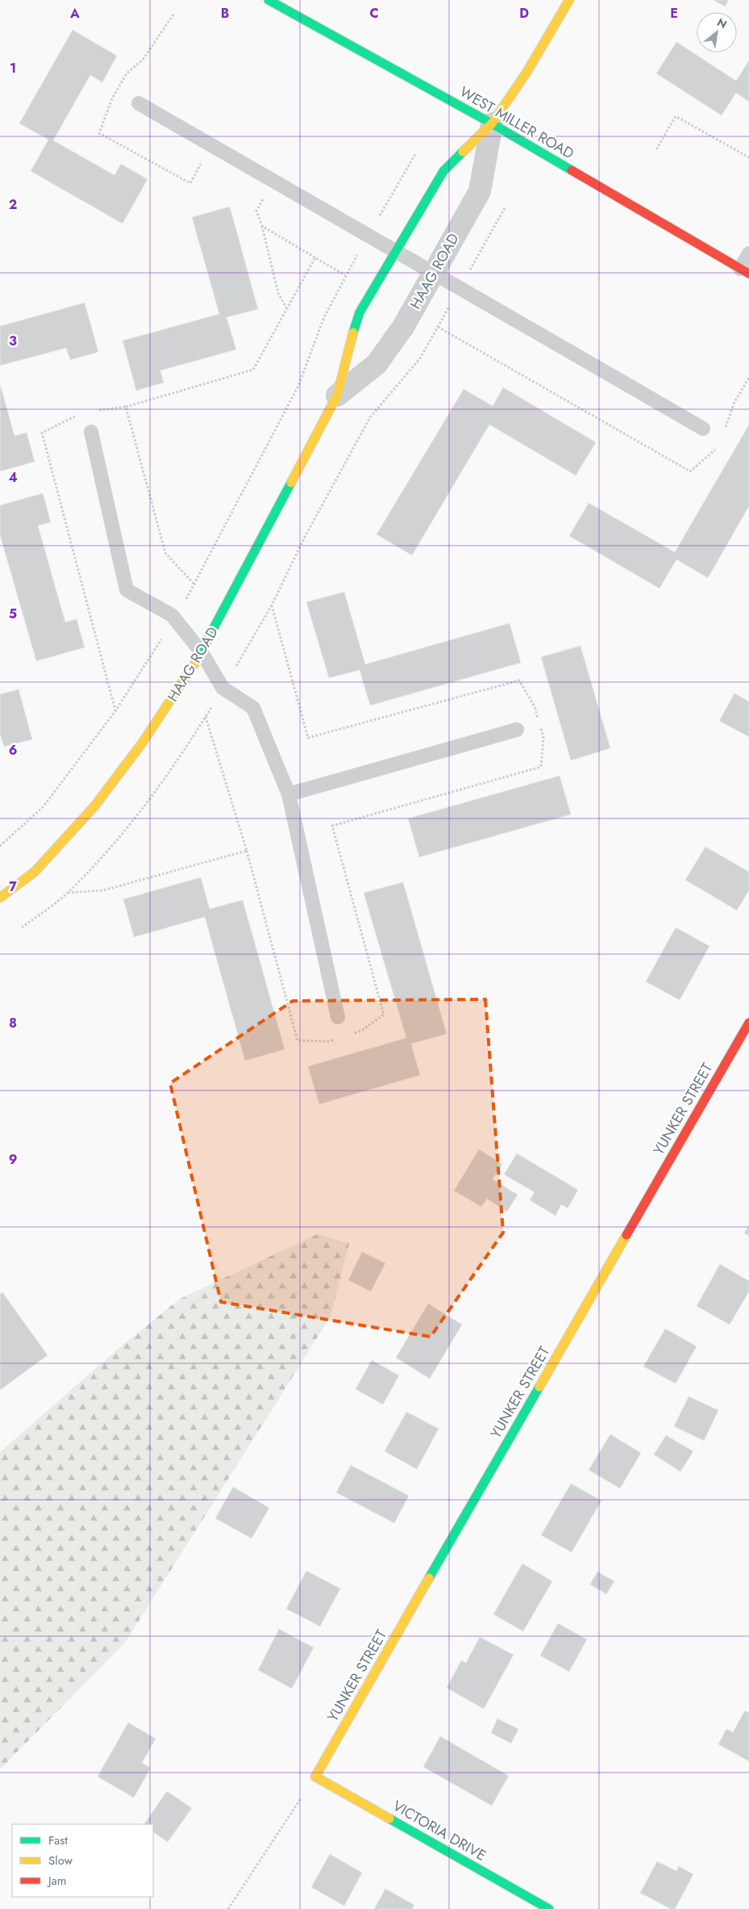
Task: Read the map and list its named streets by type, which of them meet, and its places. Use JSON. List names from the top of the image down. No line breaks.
{"streets":{"street":["WEST MILLER ROAD","HAAG ROAD","YUNKER STREET","VICTORIA DRIVE"]},"crossings":[["WEST MILLER ROAD","HAAG ROAD"],["YUNKER STREET","VICTORIA DRIVE"]],"legend":["Fast","Slow","Jam"],"north":"top right","grid":{"columns":["A","B","C","D","E"],"rows":["1","2","3","4","5","6","7","8","9"]}}
